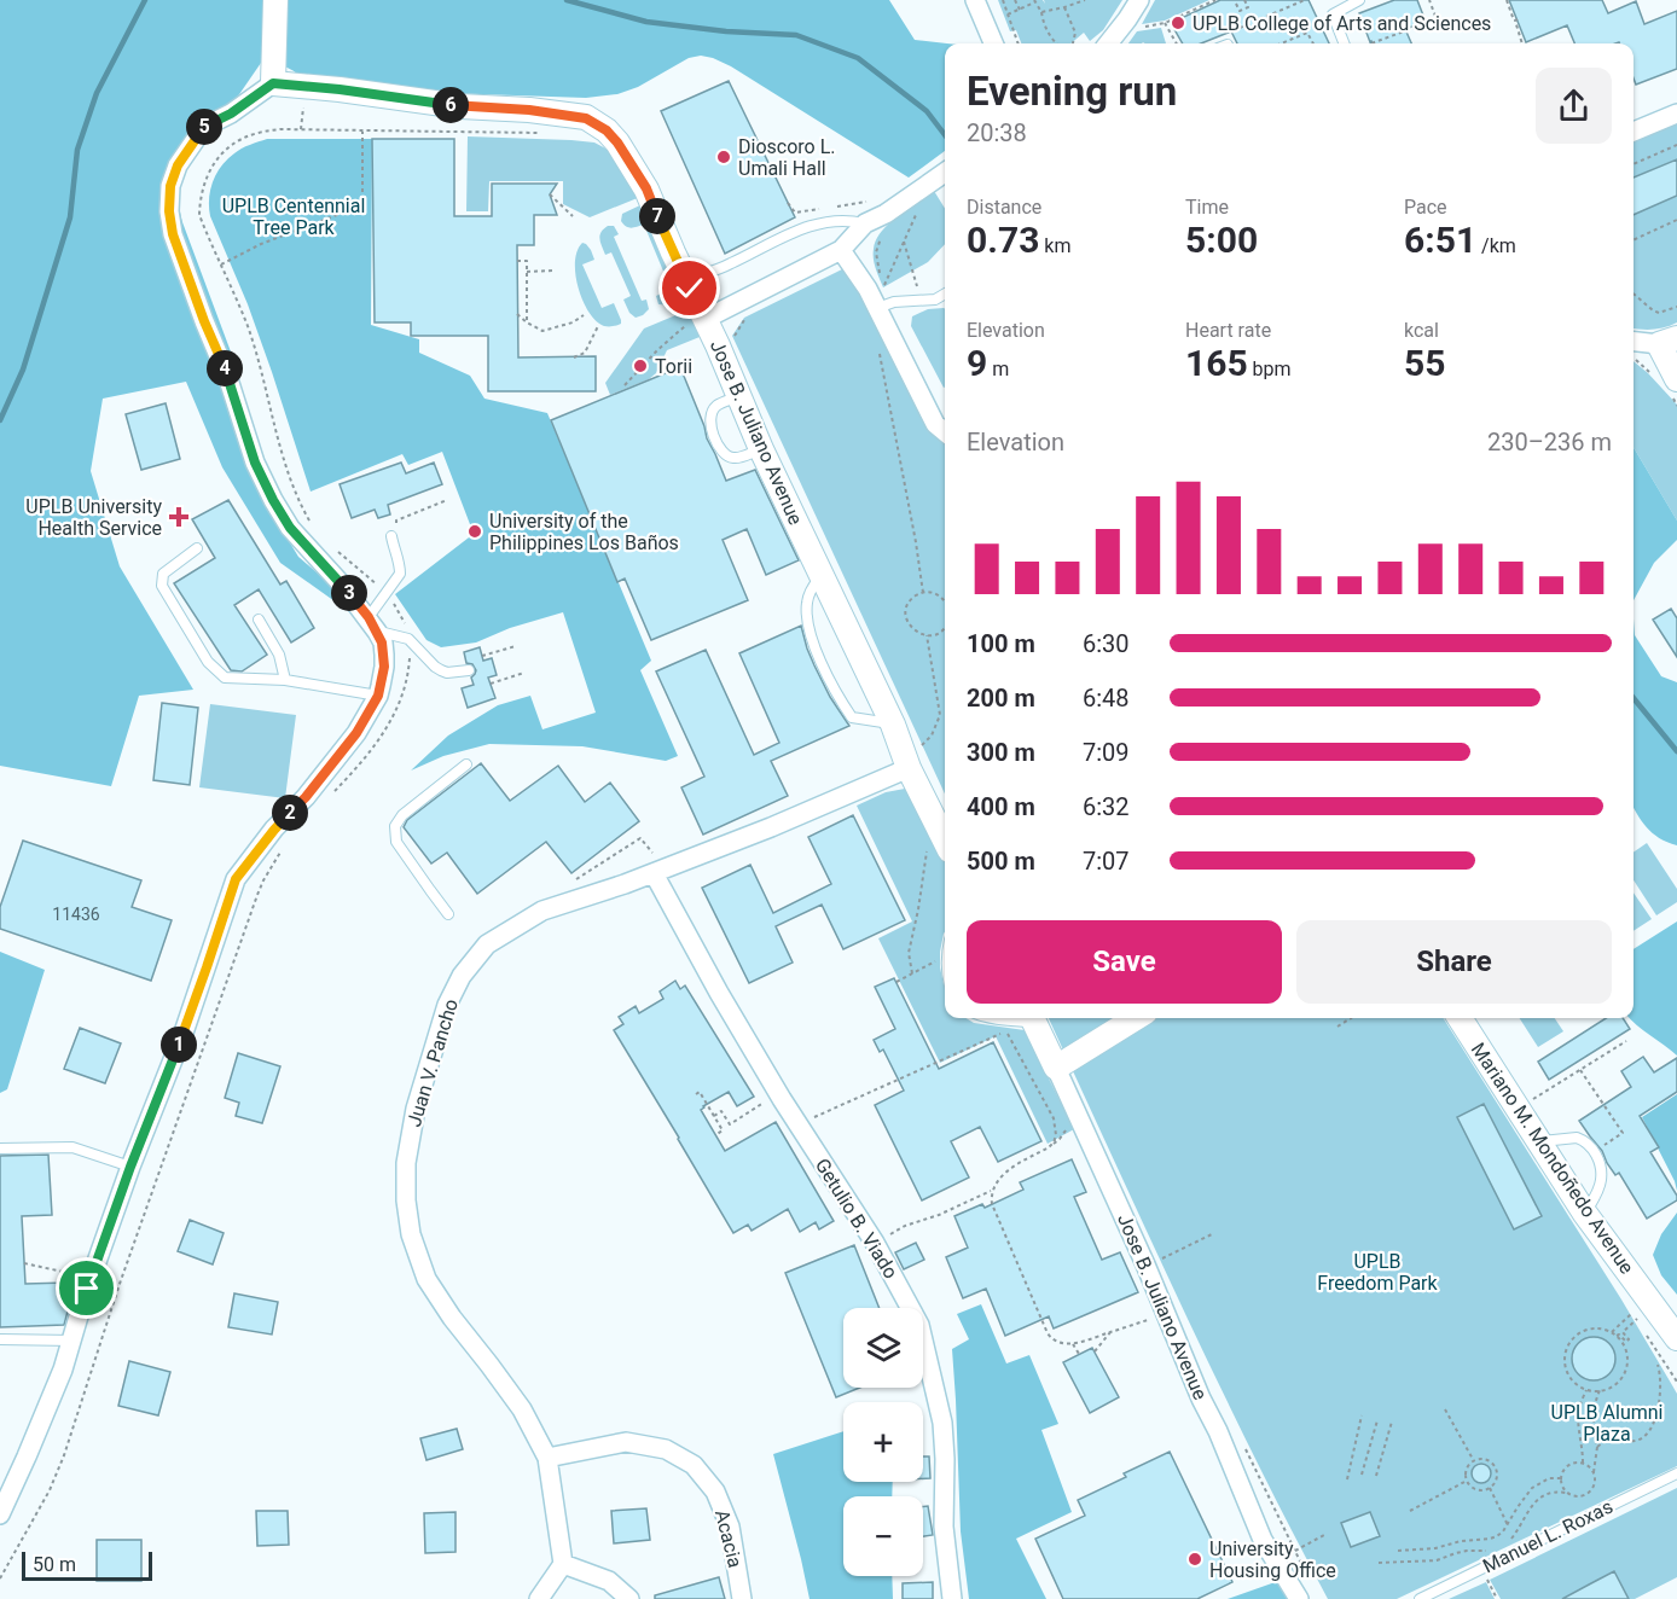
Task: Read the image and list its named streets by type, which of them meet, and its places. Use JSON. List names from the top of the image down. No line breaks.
{"streets":{"street":["Jose B. Juliano Avenue","Juan V. Pancho","Mariano M. Mondoñedo Avenue","Getulio B. Viado","Acacia"],"lane":["Manuel L. Roxas"]},"crossings":[["Jose B. Juliano Avenue","Juan V. Pancho"],["Juan V. Pancho","Getulio B. Viado"],["Juan V. Pancho","Acacia"]],"parks":["UPLB Centennial Tree Park","UPLB Freedom Park","UPLB Alumni Plaza"],"places":{"other":["UPLB College of Arts and Sciences","Dioscoro L. Umali Hall","Torii","University of the Philippines Los Baños","University Housing Office"],"health":["UPLB University Health Service"]},"house_numbers":["11436"],"scale_bar":"50 m","page":{"heading":["Evening run","20:38"],"pins":["6","5","7","4","3","2","1"],"stats":[["Distance","0.73 km"],["Time","5:00"],["Pace","6:51 /km"],["Elevation","9 m"],["Heart rate","165 bpm"],["kcal","55"]],"chart":["Elevation","230–236 m"],"list":[{"name":"100 m","note":"6:30"},{"name":"200 m","note":"6:48"},{"name":"300 m","note":"7:09"},{"name":"400 m","note":"6:32"},{"name":"500 m","note":"7:07"}],"buttons":["Save","Share"],"map_buttons":["+","−"],"scale":"50 m"}}
